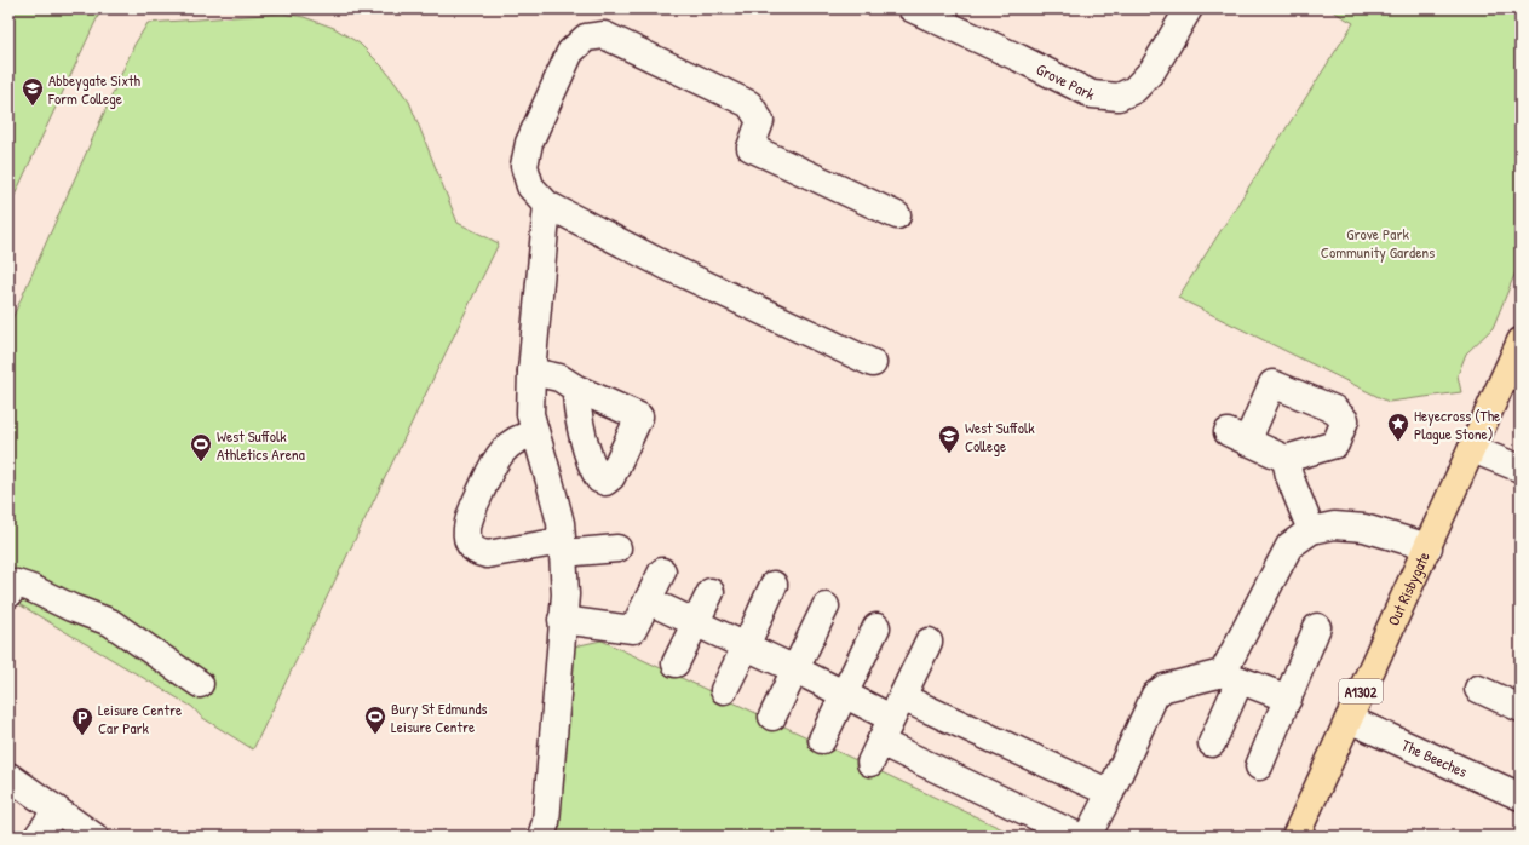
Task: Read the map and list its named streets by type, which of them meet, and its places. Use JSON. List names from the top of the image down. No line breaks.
{"streets":{"main road":["Out Risbygate","A1302"],"street":["Grove Park","The Beeches"]},"crossings":[["Out Risbygate","The Beeches"]],"parks":["Grove Park Community Gardens"],"places":{"school or university":["Abbeygate Sixth Form College","West Suffolk College"],"place":["Heyecross (The Plague Stone)"],"sports":["West Suffolk Athletics Arena","Bury St Edmunds Leisure Centre"],"parking":["Leisure Centre Car Park"]}}
